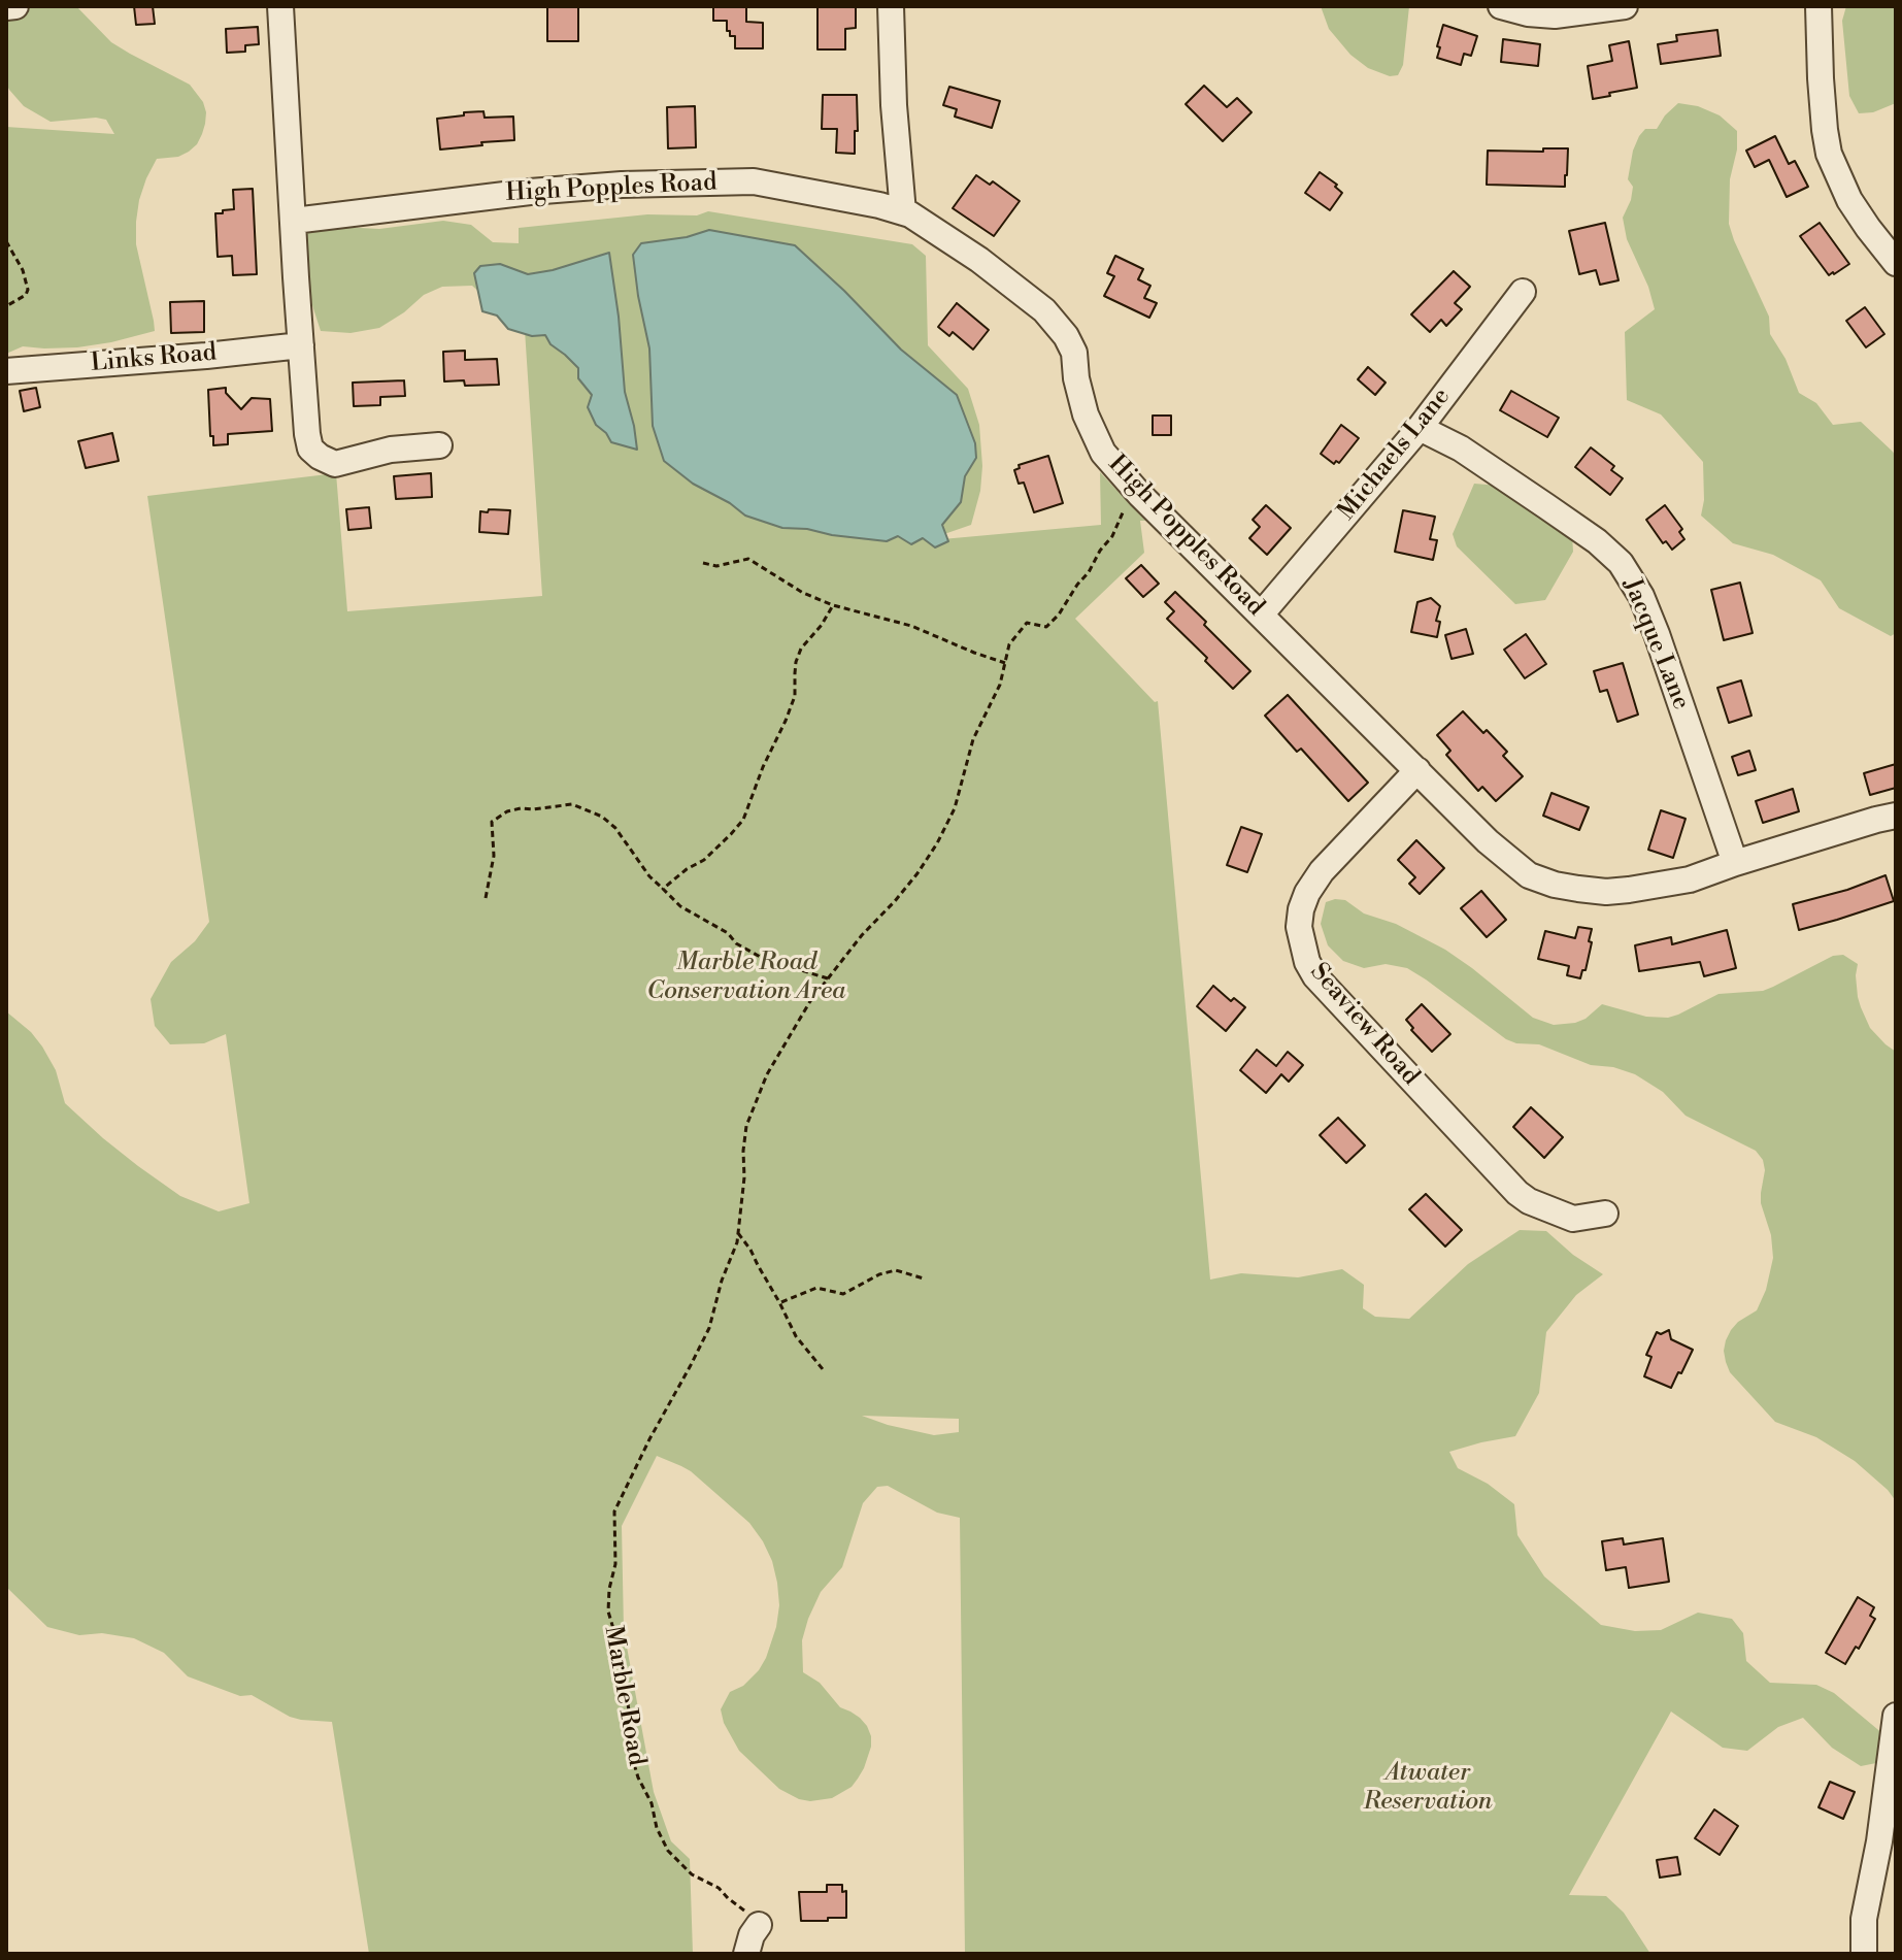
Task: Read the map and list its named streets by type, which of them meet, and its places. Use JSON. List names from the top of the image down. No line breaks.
{"streets":{"street":["High Popples Road","Links Road","Michaels Lane","Jacque Lane","Seaview Road"],"path":["Marble Road"]},"crossings":[["High Popples Road","Michaels Lane"],["High Popples Road","Jacque Lane"],["High Popples Road","Seaview Road"],["High Popples Road","Marble Road"],["Michaels Lane","Jacque Lane"]],"parks":["Marble Road Conservation Area","Atwater Reservation"]}
